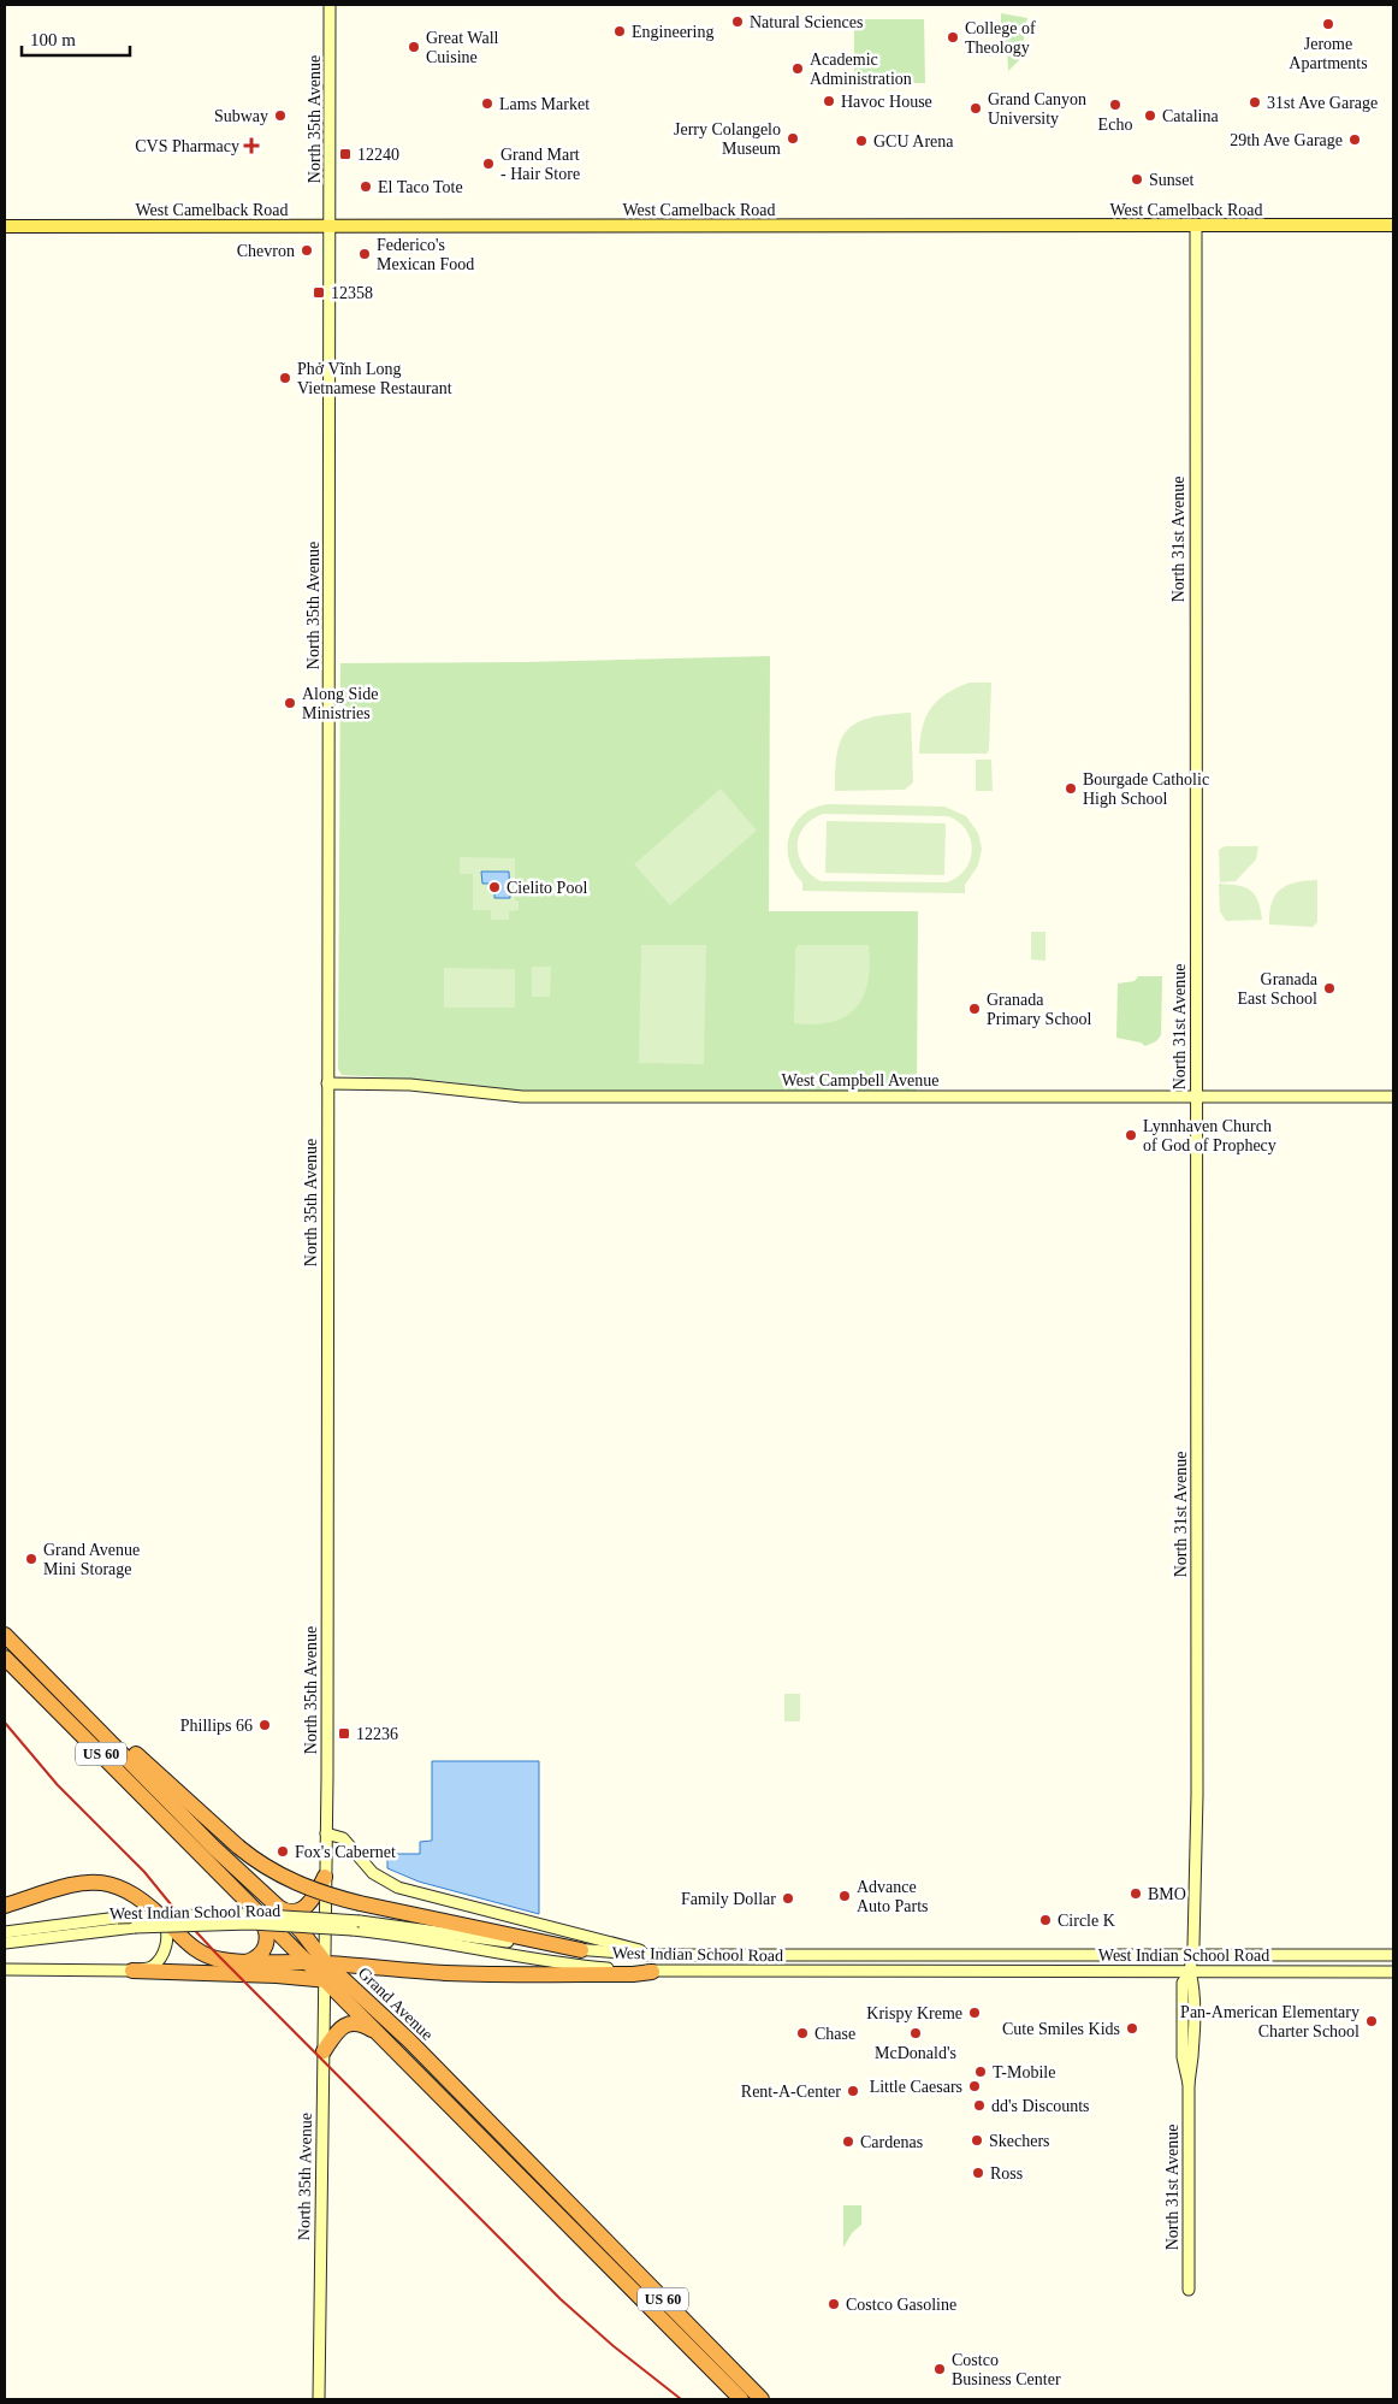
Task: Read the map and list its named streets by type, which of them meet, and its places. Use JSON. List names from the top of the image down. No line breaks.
{"streets":{"highway":["US 60","Grand Avenue"],"main road":["North 35th Avenue","West Camelback Road","North 31st Avenue","West Campbell Avenue","West Indian School Road"]},"crossings":[["North 35th Avenue","West Camelback Road"],["North 35th Avenue","West Campbell Avenue"],["North 35th Avenue","Grand Avenue"],["West Camelback Road","North 31st Avenue"],["North 31st Avenue","West Campbell Avenue"],["North 31st Avenue","West Indian School Road"]],"places":{"other":["Natural Sciences","Jerome Apartments","Engineering","College of Theology","Great Wall Cuisine","Academic Administration","Havoc House","31st Ave Garage","Lams Market","Echo","Grand Canyon University","Subway","Catalina","Jerry Colangelo Museum","29th Ave Garage","GCU Arena","Grand Mart - Hair Store","Sunset","El Taco Tote","Chevron","Federico's Mexican Food","Phở Vĩnh Long Vietnamese Restaurant","Along Side Ministries","Bourgade Catholic High School","Cielito Pool","Granada East School","Granada Primary School","Lynnhaven Church of God of Prophecy","Grand Avenue Mini Storage","Phillips 66","Fox's Cabernet","BMO","Advance Auto Parts","Family Dollar","Circle K","Krispy Kreme","Pan-American Elementary Charter School","Cute Smiles Kids","Chase","McDonald's","T-Mobile","Little Caesars","Rent-A-Center","dd's Discounts","Skechers","Cardenas","Ross","Costco Gasoline","Costco Business Center"],"health":["CVS Pharmacy"],"transit":["12240","12358","12236"]},"scale_bar":"100 m"}
